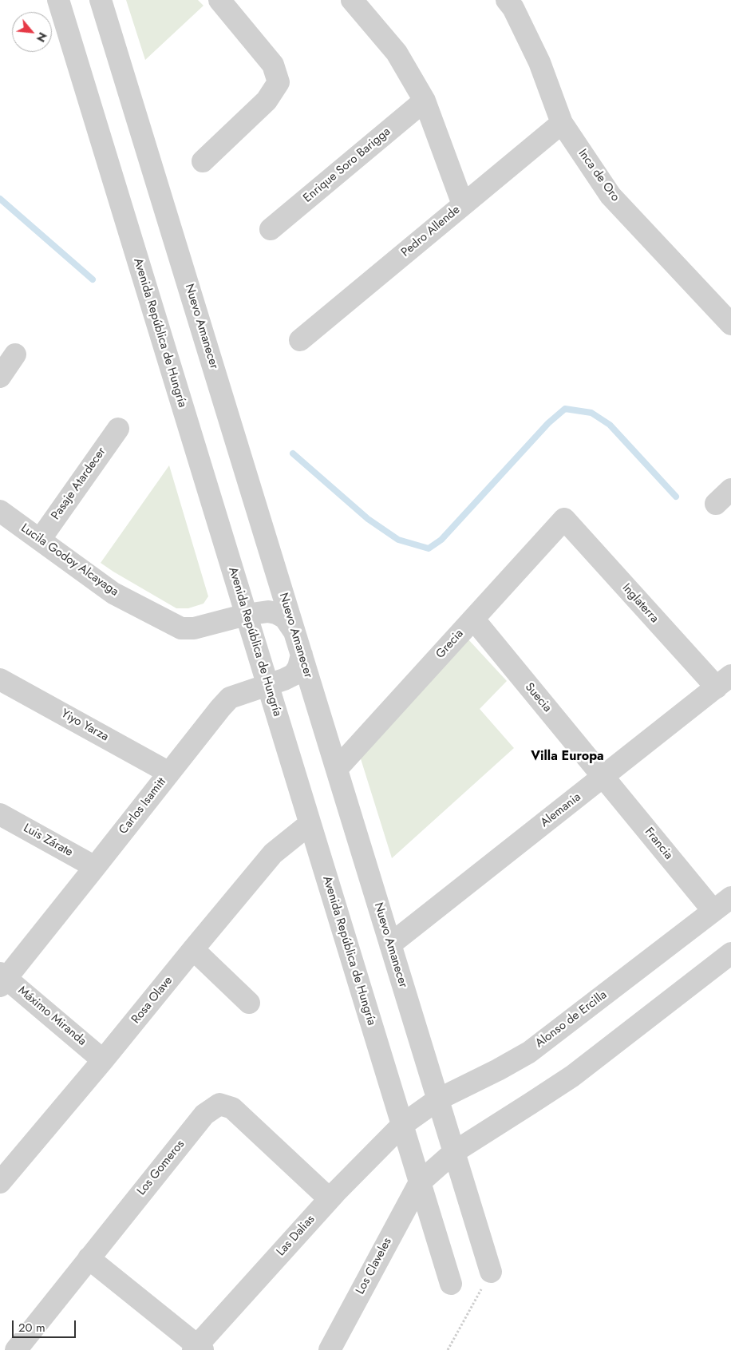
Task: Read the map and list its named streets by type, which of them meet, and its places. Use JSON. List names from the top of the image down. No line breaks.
{"streets":{"street":["Enrique Soro Barigga","Inca de Oro","Pedro Allende","Nuevo Amanecer","Avenida República de Hungría","Pasaje Atardecer","Lucila Godoy Alcayaga","Inglaterra","Grecia","Suecia","Yiyo Yarza","Carlos Isamitt","Alemania","Luis Zárate","Francia","Rosa Olave","Máximo Miranda","Alonso de Ercilla","Los Gomeros","Las Dalias","Los Claveles"]},"crossings":[["Inca de Oro","Pedro Allende"],["Nuevo Amanecer","Lucila Godoy Alcayaga"],["Nuevo Amanecer","Grecia"],["Nuevo Amanecer","Carlos Isamitt"],["Nuevo Amanecer","Alemania"],["Nuevo Amanecer","Alonso de Ercilla"],["Avenida República de Hungría","Lucila Godoy Alcayaga"],["Avenida República de Hungría","Carlos Isamitt"],["Avenida República de Hungría","Rosa Olave"],["Avenida República de Hungría","Alonso de Ercilla"],["Avenida República de Hungría","Las Dalias"],["Avenida República de Hungría","Los Claveles"],["Pasaje Atardecer","Lucila Godoy Alcayaga"],["Inglaterra","Grecia"],["Inglaterra","Alemania"],["Grecia","Suecia"],["Suecia","Alemania"],["Suecia","Francia"],["Yiyo Yarza","Carlos Isamitt"],["Carlos Isamitt","Luis Zárate"],["Carlos Isamitt","Máximo Miranda"],["Alemania","Francia"],["Francia","Alonso de Ercilla"],["Rosa Olave","Máximo Miranda"],["Alonso de Ercilla","Las Dalias"],["Los Gomeros","Las Dalias"]],"districts":["Villa Europa"],"scale_bar":"20 m","north":"bottom right"}
